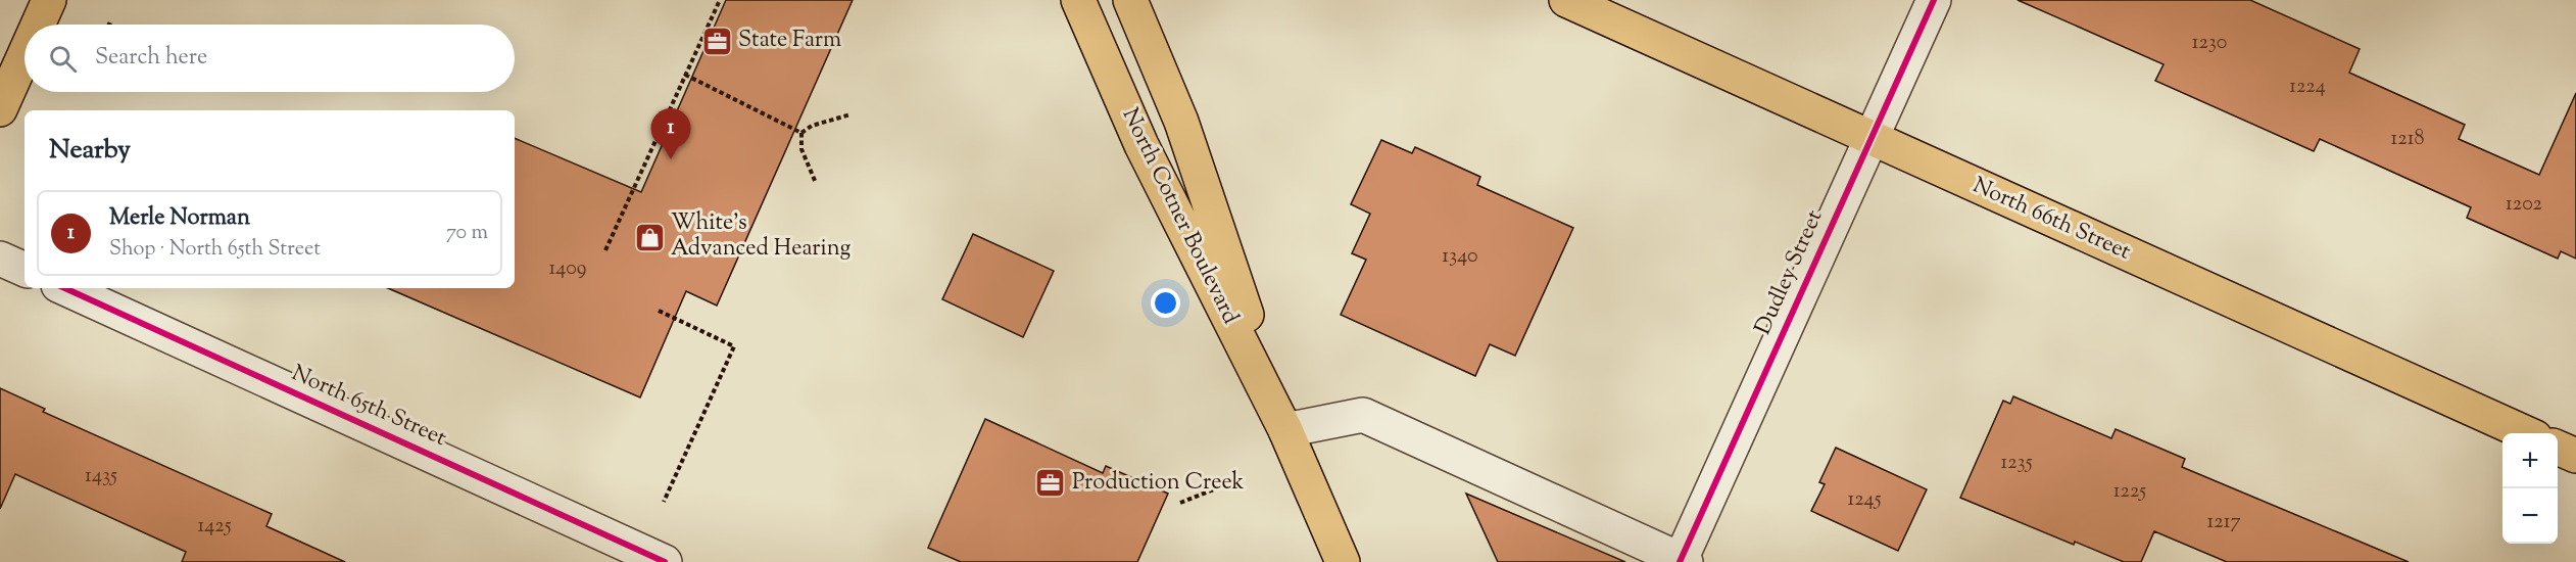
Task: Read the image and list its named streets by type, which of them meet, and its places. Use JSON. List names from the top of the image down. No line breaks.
{"streets":{"main road":["North Cotner Boulevard","North 66th Street"],"street":["Dudley Street","North 65th Street"]},"crossings":[["North 66th Street","Dudley Street"]],"places":{"office":["State Farm","Production Creek"],"shop":["White's Advanced Hearing"]},"house_numbers":["1230","1224","1218","1202","1340","1409","1235","1435","1225","1245","1217","1425"],"page":{"search":"Search here","pins":"1","heading":"Nearby","list":[{"mark":"1","name":"Merle Norman","note":"Shop · North 65th Street","value":"70 m"}],"map_buttons":["+","−"]}}
